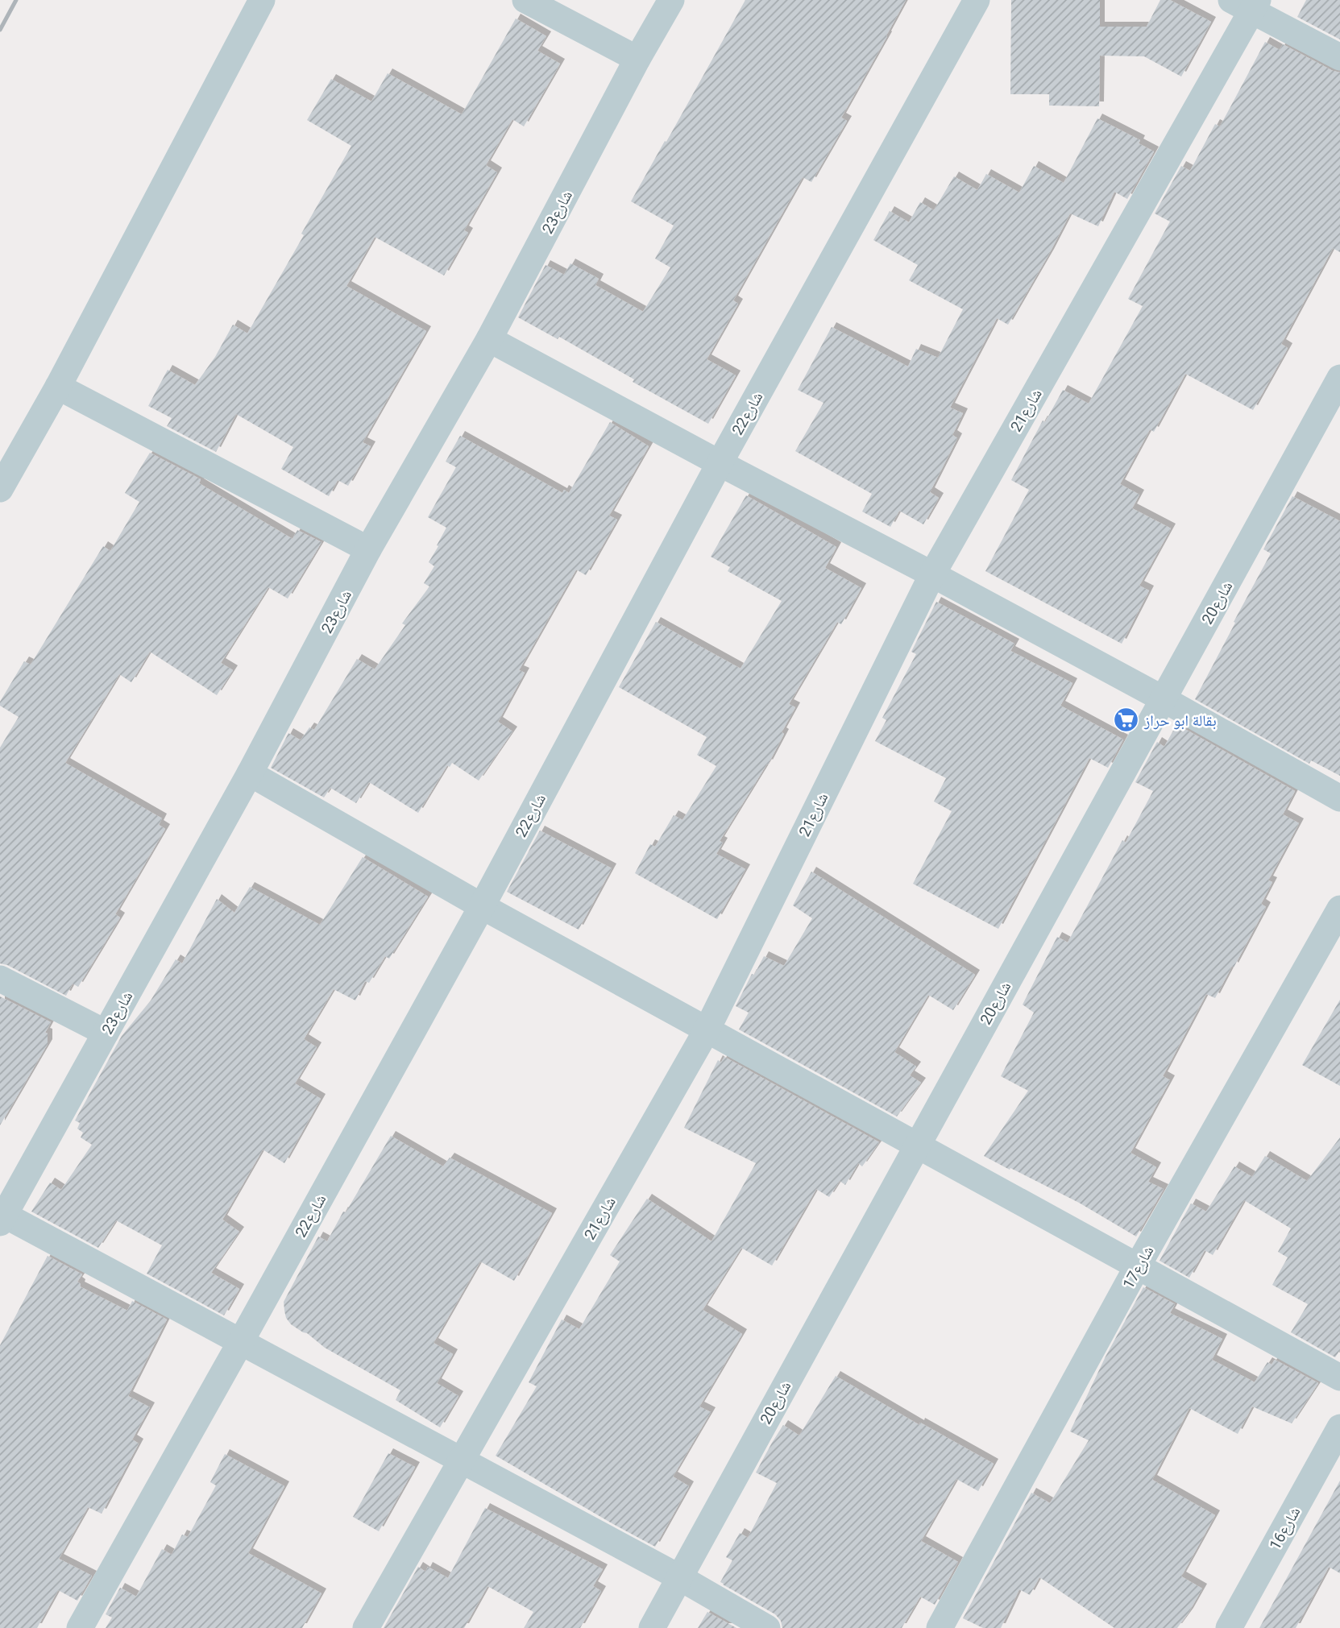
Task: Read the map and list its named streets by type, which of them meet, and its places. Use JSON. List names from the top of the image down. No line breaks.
{"streets":{"street":["شارع23","شارع21","شارع22","شارع20","شارع17","شارع16"]},"places":{"supermarket":["بقالة ابو حراز"]}}
